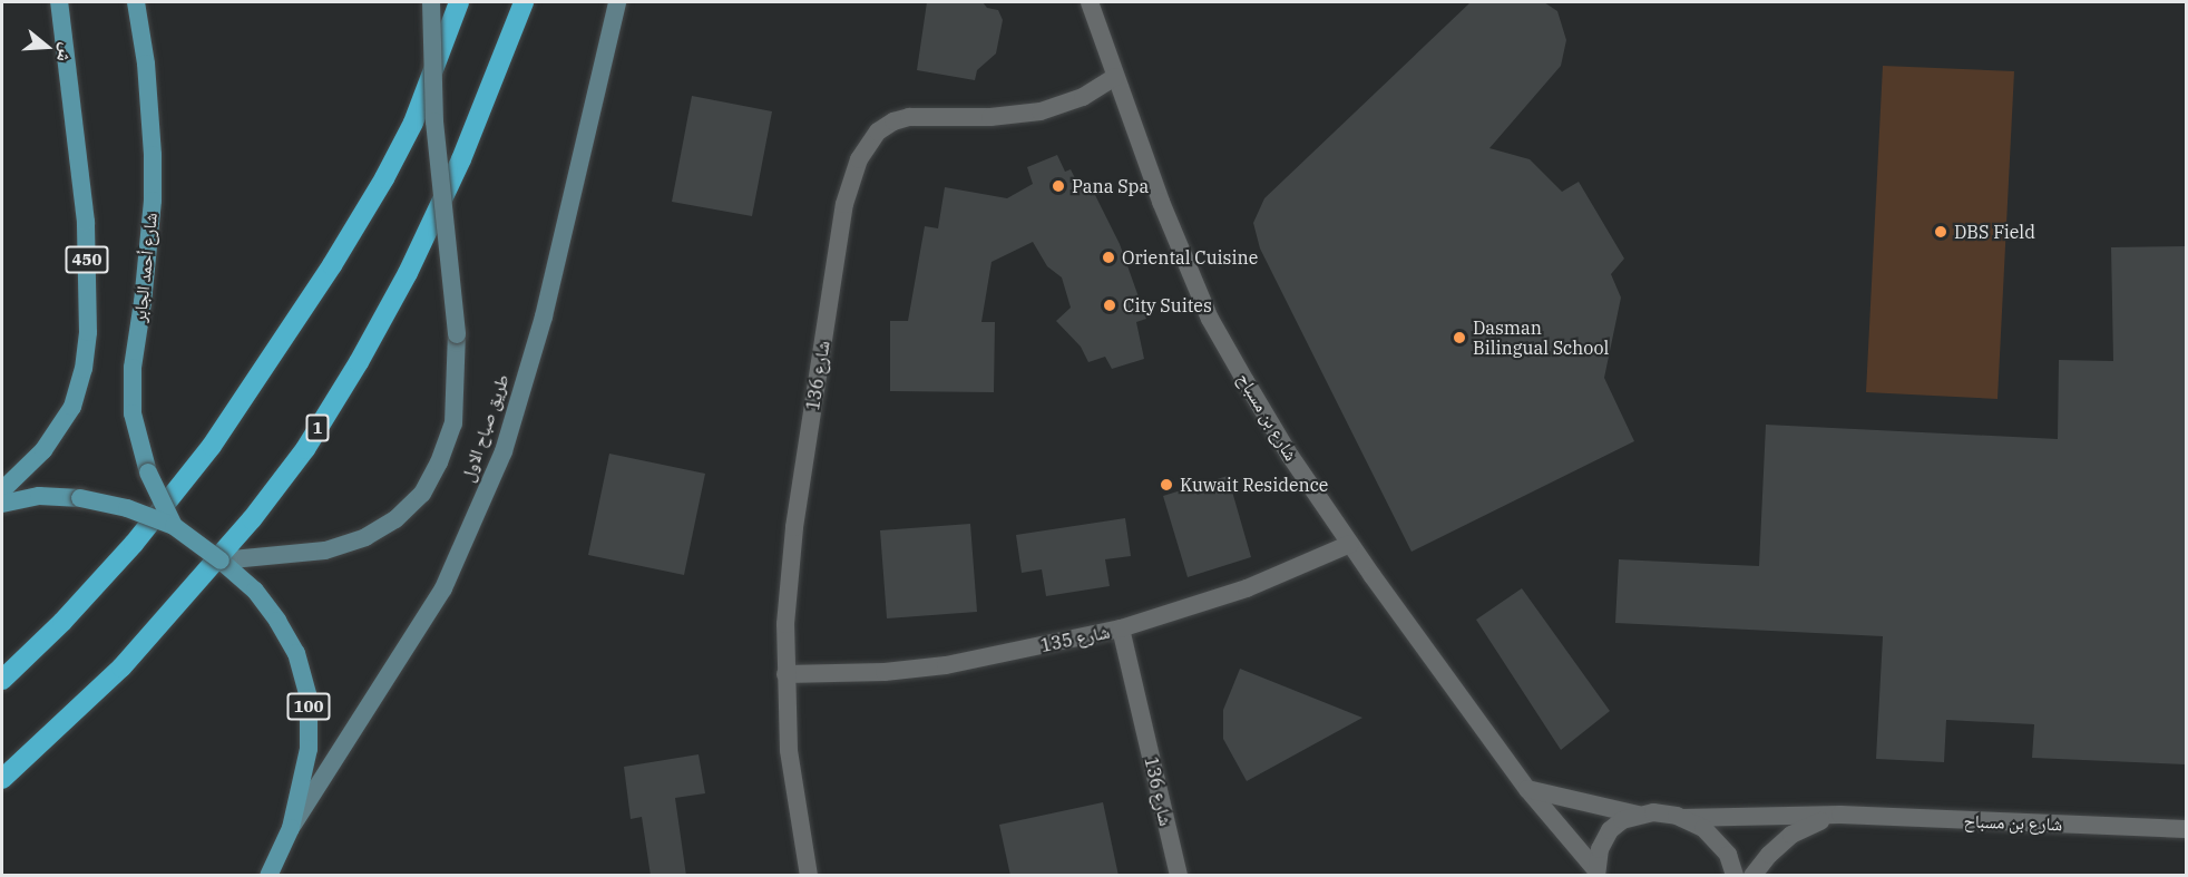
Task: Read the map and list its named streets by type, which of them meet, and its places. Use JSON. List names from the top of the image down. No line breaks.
{"streets":{"highway":["1"],"main road":["450","شارع أحمد الجابر","طريق صباح الاول","100"],"street":["شارع 136","شارع بن مسباح","شارع 135"]},"crossings":[["شارع أحمد الجابر","100"],["شارع 136","شارع بن مسباح"],["شارع 136","شارع 135"],["شارع بن مسباح","شارع 135"],["طريق صباح الاول","100"]],"places":["Pana Spa","DBS Field","Oriental Cuisine","City Suites","Dasman Bilingual School","Kuwait Residence"],"north":"right"}
